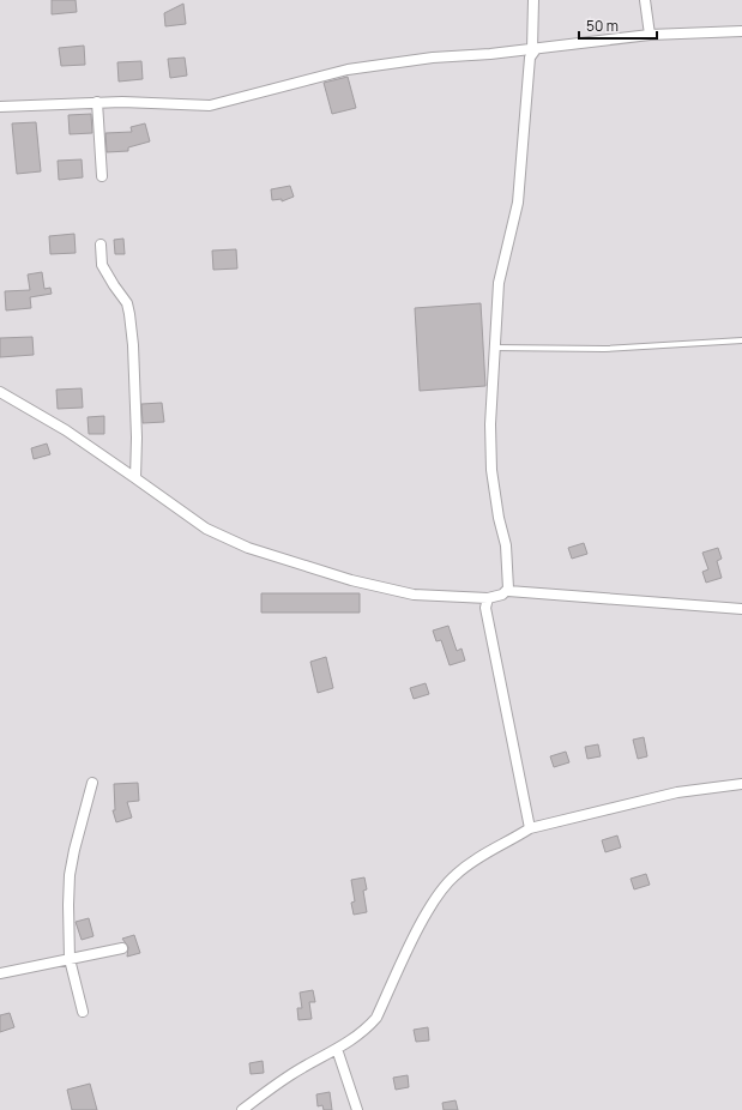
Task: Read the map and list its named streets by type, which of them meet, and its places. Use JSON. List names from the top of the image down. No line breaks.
{"scale_bar":"50 m"}
